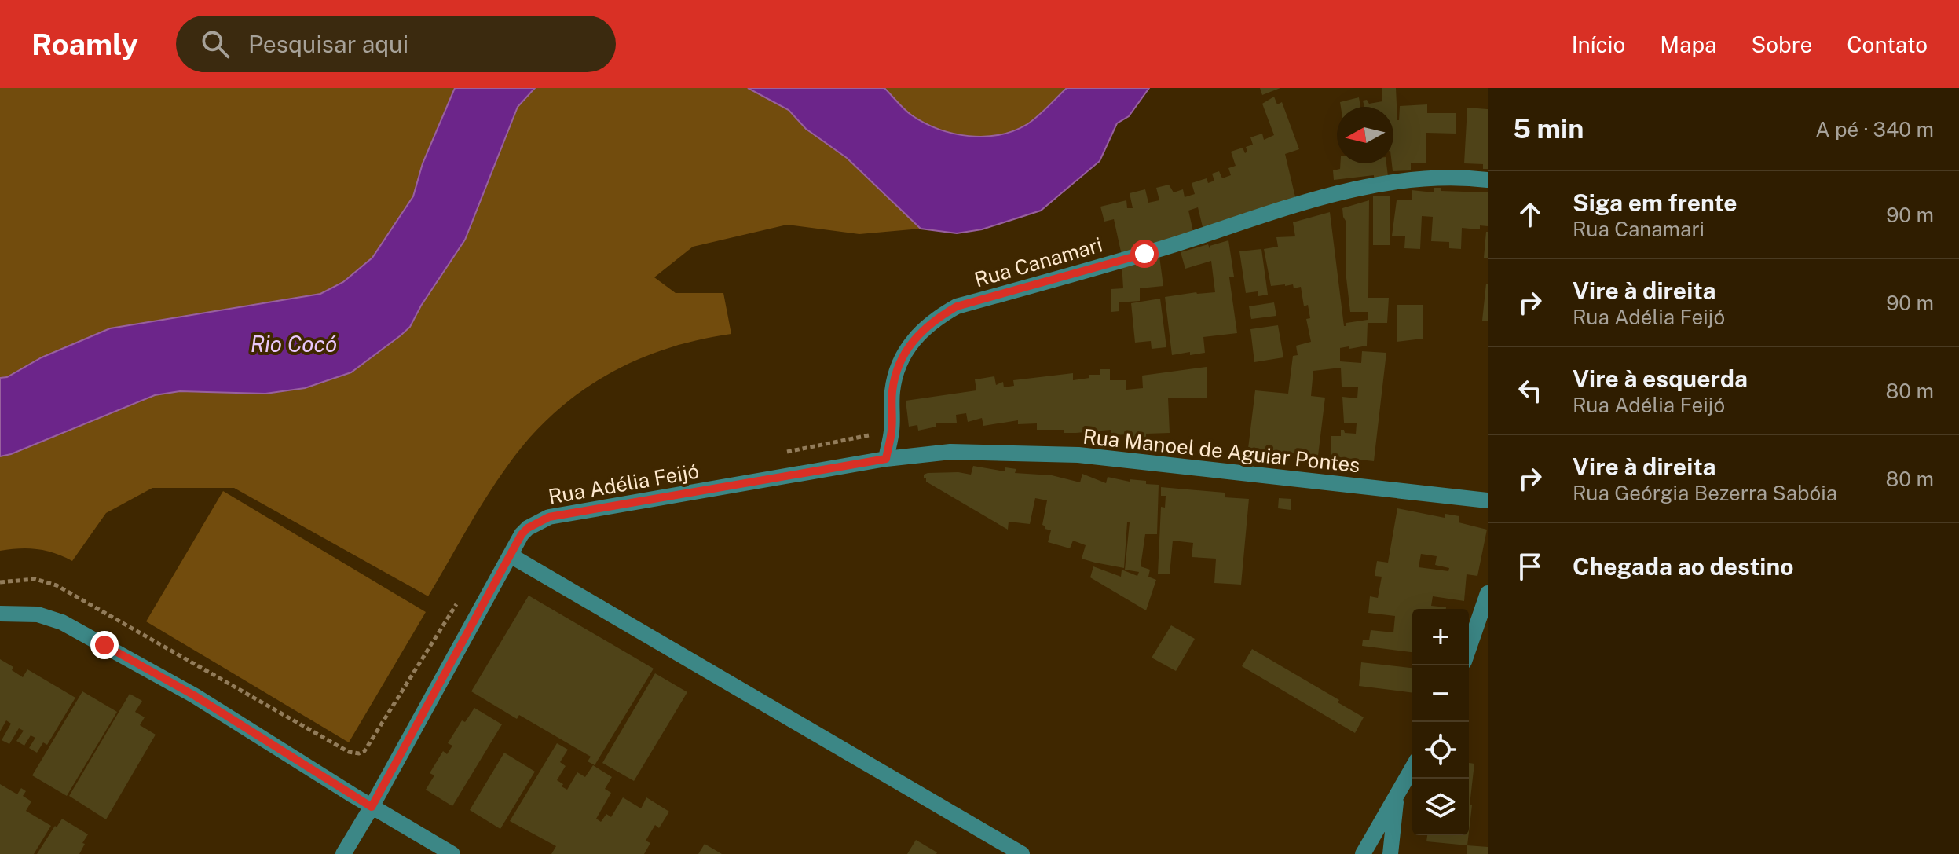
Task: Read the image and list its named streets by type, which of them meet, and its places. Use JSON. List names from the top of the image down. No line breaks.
{"streets":{"street":["Rua Canamari","Rua Manoel de Aguiar Pontes","Rua Adélia Feijó"]},"crossings":[["Rua Canamari","Rua Adélia Feijó"],["Rua Manoel de Aguiar Pontes","Rua Adélia Feijó"]],"water":["Rio Cocó"],"north":"left","page":{"header":"Roamly","search":"Pesquisar aqui","nav":["Início","Mapa","Sobre","Contato"],"heading":["5 min","A pé · 340 m"],"list":[["Siga em frente","Rua Canamari","90 m"],["Vire à direita","Rua Adélia Feijó","90 m"],["Vire à esquerda","Rua Adélia Feijó","80 m"],["Vire à direita","Rua Geórgia Bezerra Sabóia","80 m"],"Chegada ao destino"],"map_buttons":["+","−"]}}
